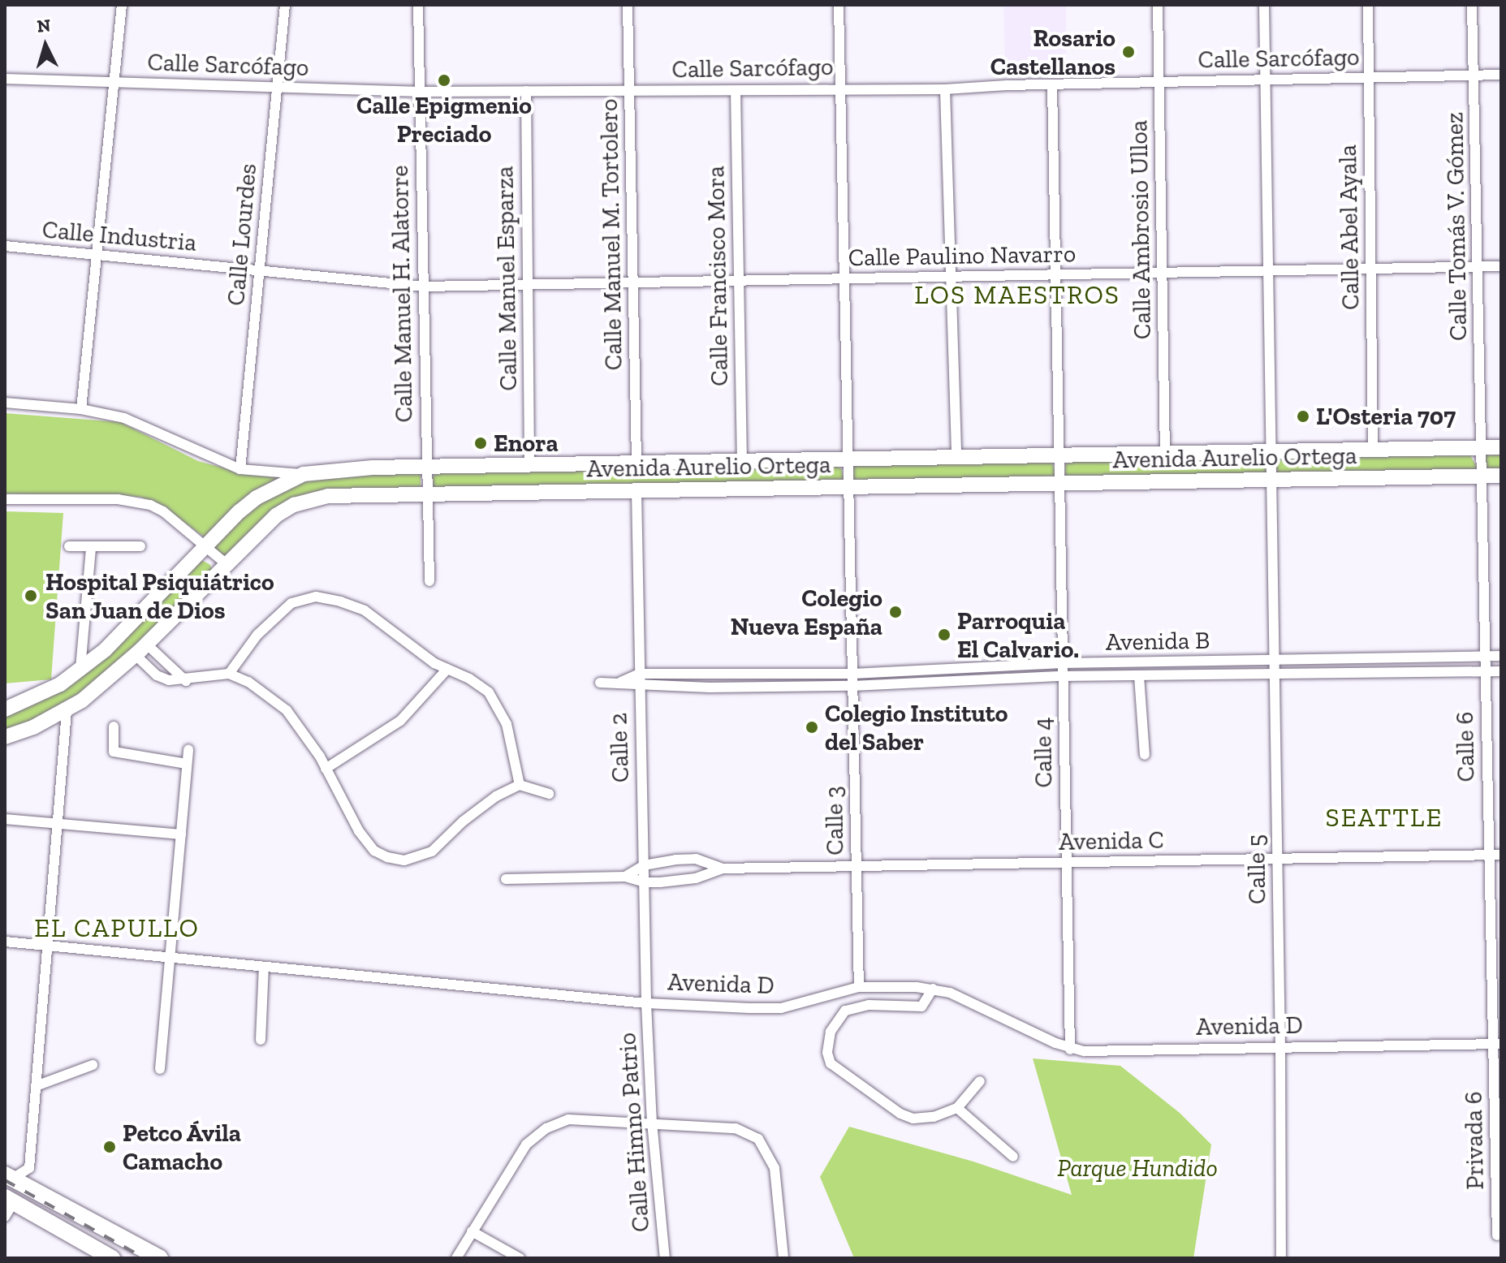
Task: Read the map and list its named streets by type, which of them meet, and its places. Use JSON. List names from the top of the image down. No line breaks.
{"streets":{"main road":["Avenida Aurelio Ortega"],"street":["Calle Sarcófago","Calle Tomás V. Gómez","Calle Abel Ayala","Calle Ambrosio Ulloa","Calle Lourdes","Calle Manuel M. Tortolero","Calle Industria","Calle Paulino Navarro","Calle Francisco Mora","Calle Manuel Esparza","Calle Manuel H. Alatorre","Avenida B","Calle 6","Calle 2","Calle 4","Calle 3","Avenida C","Calle 5","Avenida D","Calle Himno Patrio","Privada 6"]},"crossings":[["Calle Sarcófago","Calle Tomás V. Gómez"],["Calle Sarcófago","Calle Abel Ayala"],["Calle Sarcófago","Calle Ambrosio Ulloa"],["Calle Sarcófago","Calle Lourdes"],["Calle Sarcófago","Calle Manuel M. Tortolero"],["Calle Sarcófago","Calle Francisco Mora"],["Calle Sarcófago","Calle Manuel Esparza"],["Calle Sarcófago","Calle Manuel H. Alatorre"],["Calle Sarcófago","Calle 4"],["Calle Sarcófago","Calle 3"],["Calle Sarcófago","Calle 5"],["Calle Tomás V. Gómez","Calle Paulino Navarro"],["Calle Tomás V. Gómez","Avenida Aurelio Ortega"],["Calle Tomás V. Gómez","Calle 6"],["Calle Abel Ayala","Calle Paulino Navarro"],["Calle Abel Ayala","Avenida Aurelio Ortega"],["Calle Ambrosio Ulloa","Calle Paulino Navarro"],["Calle Ambrosio Ulloa","Avenida Aurelio Ortega"],["Calle Lourdes","Calle Industria"],["Calle Manuel M. Tortolero","Calle Paulino Navarro"],["Calle Manuel M. Tortolero","Avenida Aurelio Ortega"],["Calle Industria","Calle Paulino Navarro"],["Calle Industria","Calle Manuel H. Alatorre"],["Calle Paulino Navarro","Calle Francisco Mora"],["Calle Paulino Navarro","Calle Manuel Esparza"],["Calle Paulino Navarro","Calle Manuel H. Alatorre"],["Calle Paulino Navarro","Calle 4"],["Calle Paulino Navarro","Calle 3"],["Calle Paulino Navarro","Calle 5"],["Calle Francisco Mora","Avenida Aurelio Ortega"],["Calle Manuel Esparza","Avenida Aurelio Ortega"],["Calle Manuel H. Alatorre","Avenida Aurelio Ortega"],["Avenida Aurelio Ortega","Calle 6"],["Avenida Aurelio Ortega","Calle 2"],["Avenida Aurelio Ortega","Calle 4"],["Avenida Aurelio Ortega","Calle 3"],["Avenida Aurelio Ortega","Calle 5"],["Avenida B","Calle 6"],["Avenida B","Calle 2"],["Avenida B","Calle 4"],["Avenida B","Calle 3"],["Avenida B","Calle 5"],["Calle 6","Avenida C"],["Calle 6","Avenida D"],["Calle 6","Privada 6"],["Calle 2","Avenida C"],["Calle 2","Avenida D"],["Calle 2","Calle Himno Patrio"],["Calle 4","Avenida C"],["Calle 4","Avenida D"],["Calle 3","Avenida C"],["Calle 3","Avenida D"],["Avenida C","Calle 5"],["Calle 5","Avenida D"],["Avenida D","Calle Himno Patrio"],["Avenida D","Privada 6"]],"districts":["LOS MAESTROS","SEATTLE","EL CAPULLO"],"parks":["Parque Hundido"],"places":["Rosario Castellanos","Calle Epigmenio Preciado","L'Osteria 707","Enora","Hospital Psiquiátrico San Juan de Dios","Colegio Nueva España","Parroquia El Calvario.","Colegio Instituto del Saber","Petco Ávila Camacho"],"north":"top"}
